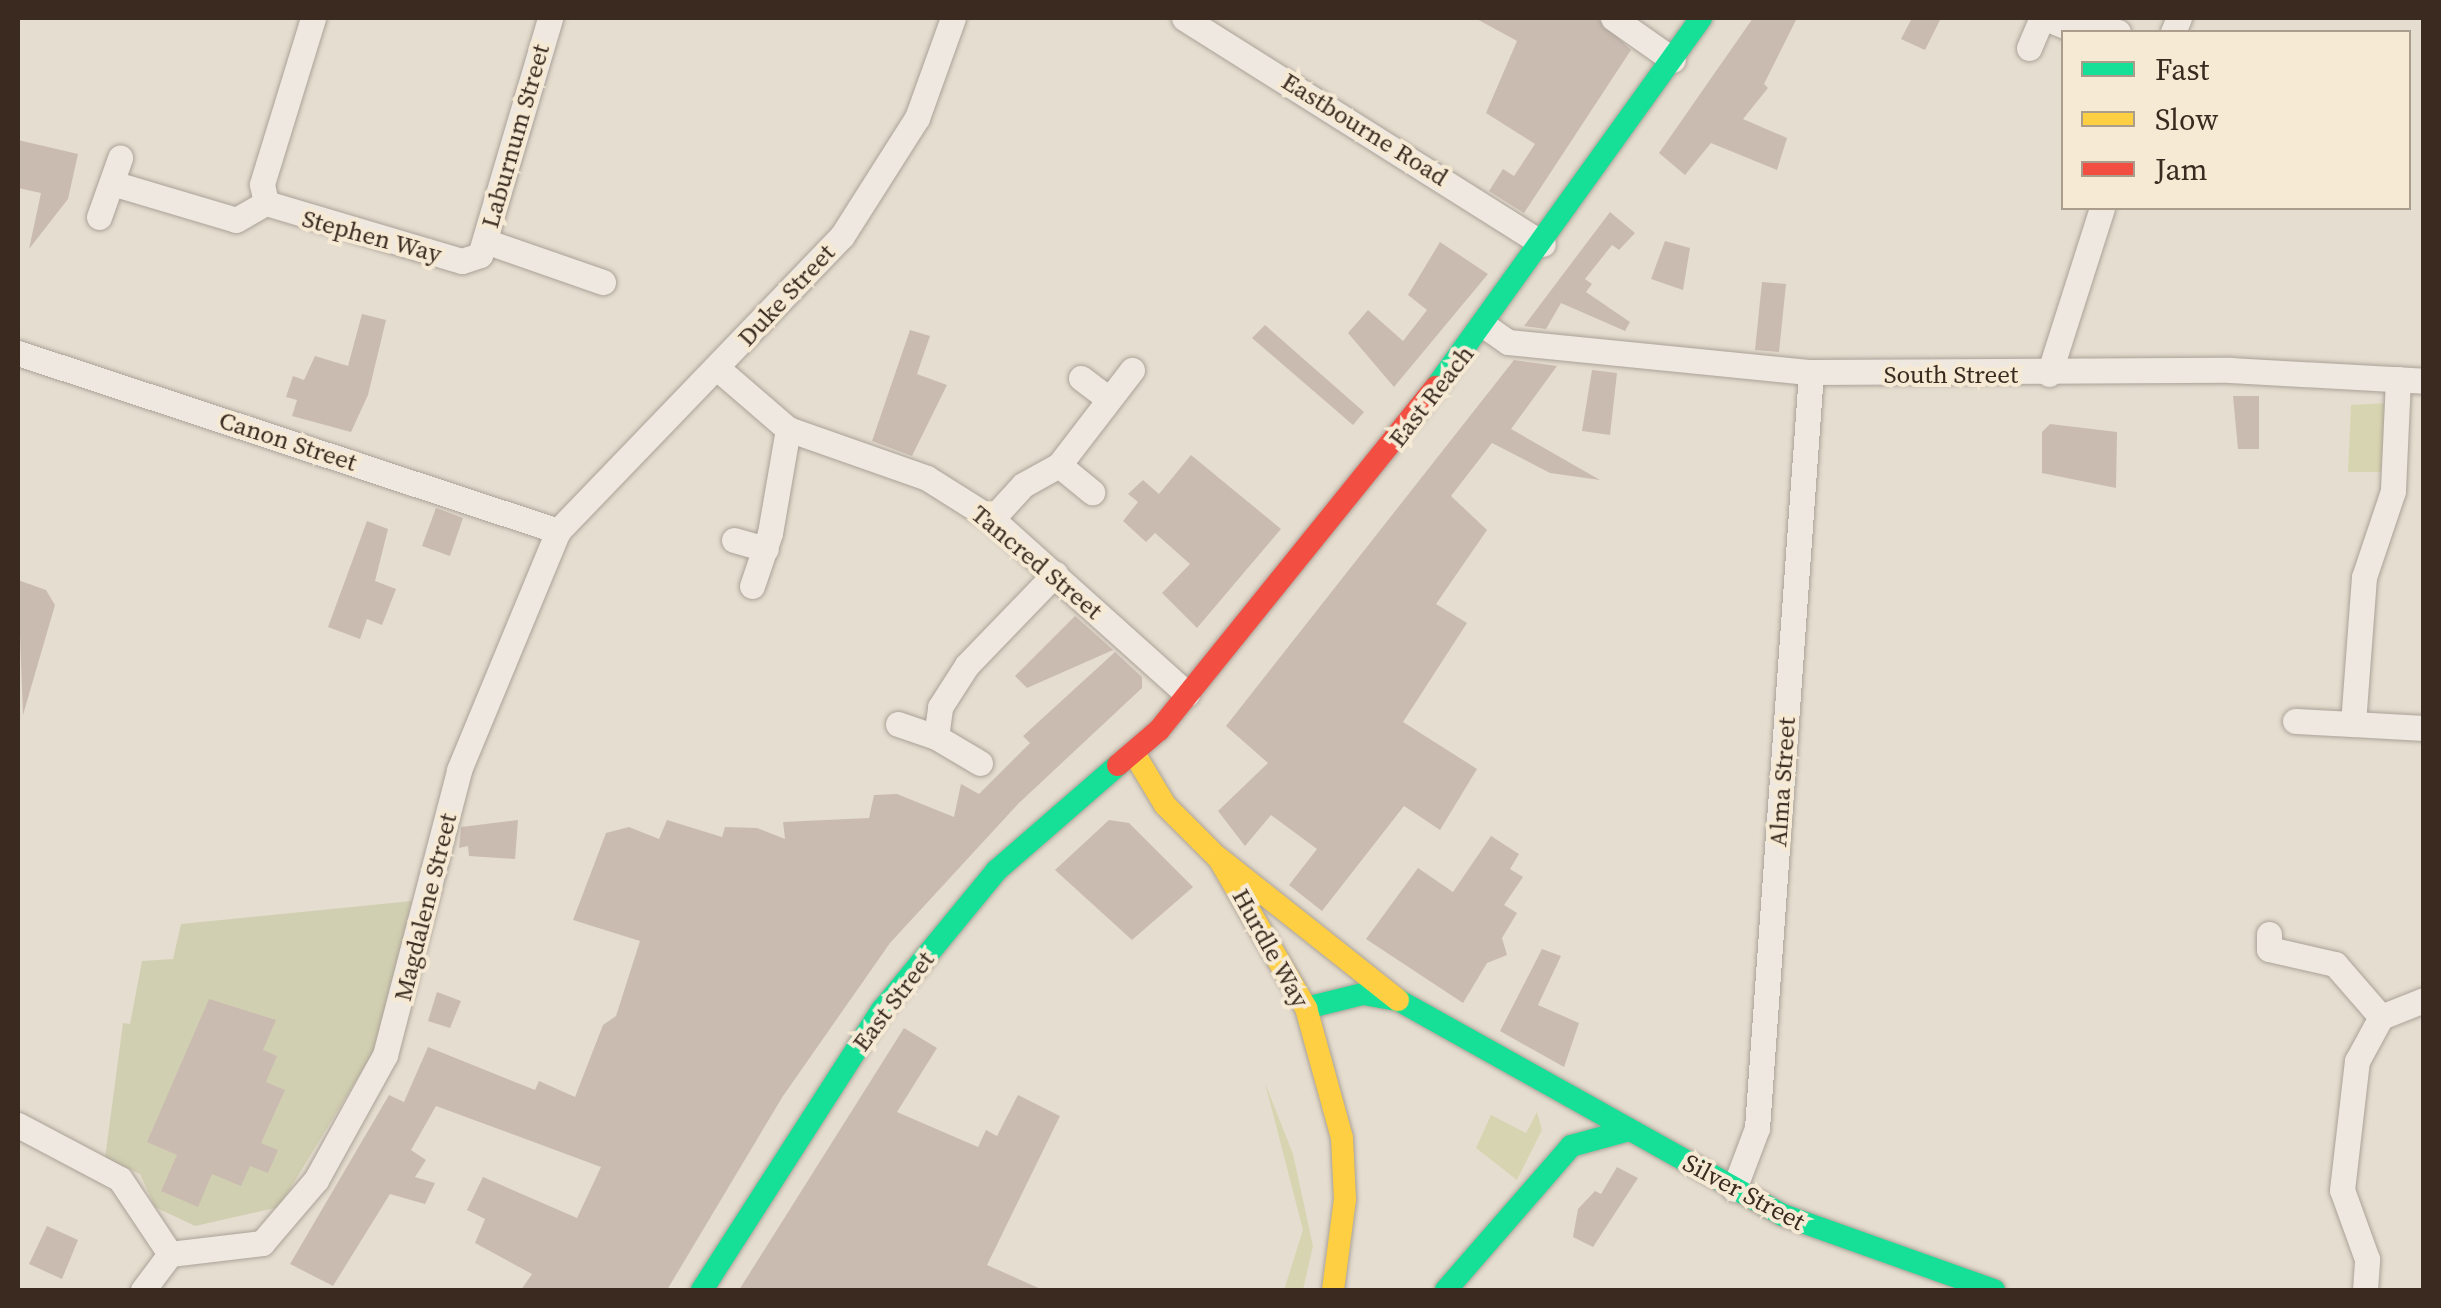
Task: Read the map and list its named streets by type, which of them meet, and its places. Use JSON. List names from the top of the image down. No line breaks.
{"streets":{"main road":["East Reach","Hurdle Way","East Street","Silver Street"],"street":["Eastbourne Road","Laburnum Street","Stephen Way","Duke Street","South Street","Canon Street","Tancred Street","Alma Street","Magdalene Street"]},"crossings":[["Eastbourne Road","East Reach"],["Laburnum Street","Stephen Way"],["Duke Street","Canon Street"],["Duke Street","Tancred Street"],["Duke Street","Magdalene Street"],["South Street","East Reach"],["South Street","Alma Street"],["East Reach","Tancred Street"],["East Reach","Hurdle Way"],["East Reach","East Street"],["Canon Street","Magdalene Street"],["Alma Street","Silver Street"],["Hurdle Way","East Street"],["Hurdle Way","Silver Street"]],"legend":["Fast","Slow","Jam"]}
